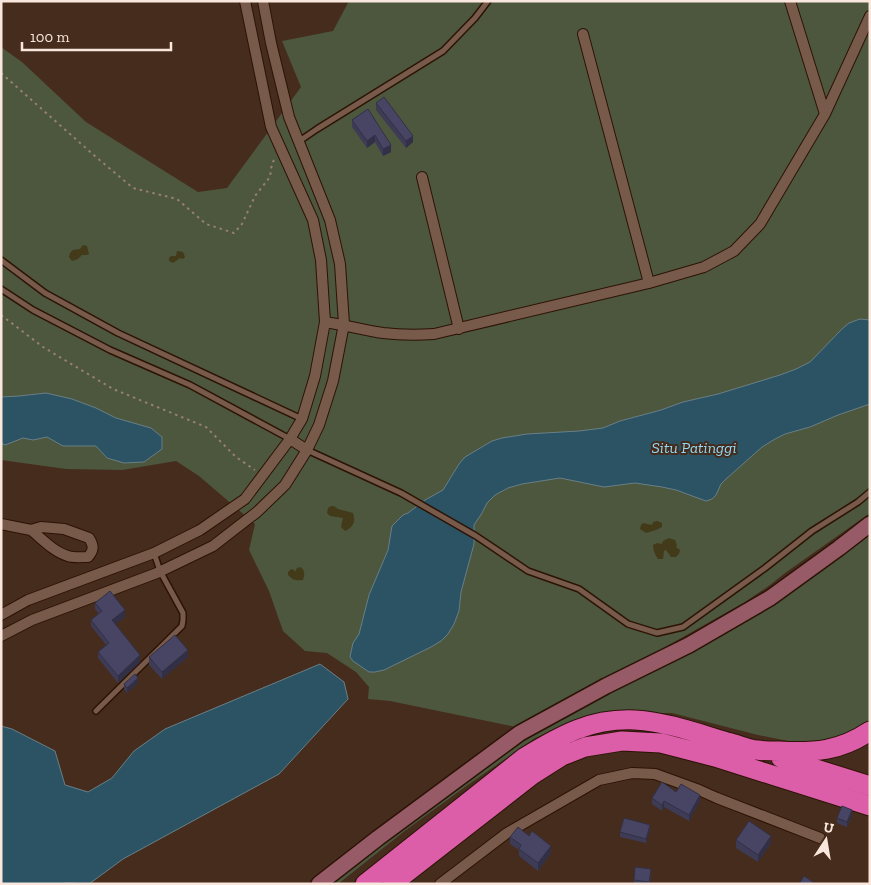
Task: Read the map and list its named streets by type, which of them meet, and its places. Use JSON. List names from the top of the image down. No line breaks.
{"water":["Situ Patinggi"],"scale_bar":"100 m","north":"top"}
